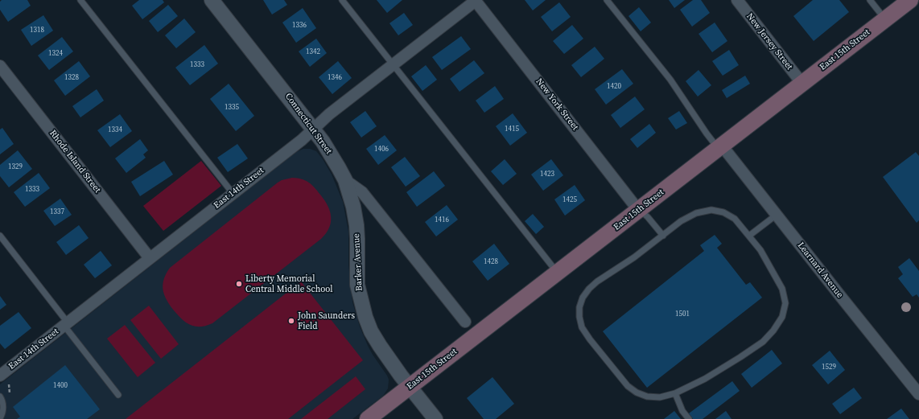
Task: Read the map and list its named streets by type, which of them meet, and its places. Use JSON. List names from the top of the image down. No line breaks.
{"streets":{"main road":["East 15th Street"],"street":["New Jersey Street","New York Street","Connecticut Street","Rhode Island Street","East 14th Street","Barker Avenue","Learnard Avenue"]},"crossings":[["New Jersey Street","East 15th Street"],["East 15th Street","New York Street"],["East 15th Street","Barker Avenue"],["East 15th Street","Learnard Avenue"],["New York Street","East 14th Street"],["Connecticut Street","East 14th Street"],["Connecticut Street","Barker Avenue"],["Rhode Island Street","East 14th Street"]],"places":["Liberty Memorial Central Middle School","John Saunders Field"],"house_numbers":["1336","1318","1342","1324","1333","1328","1346","1420","1335","1415","1334","1406","1329","1423","1333","1425","1337","1416","1428","1501","1529","1400"]}
